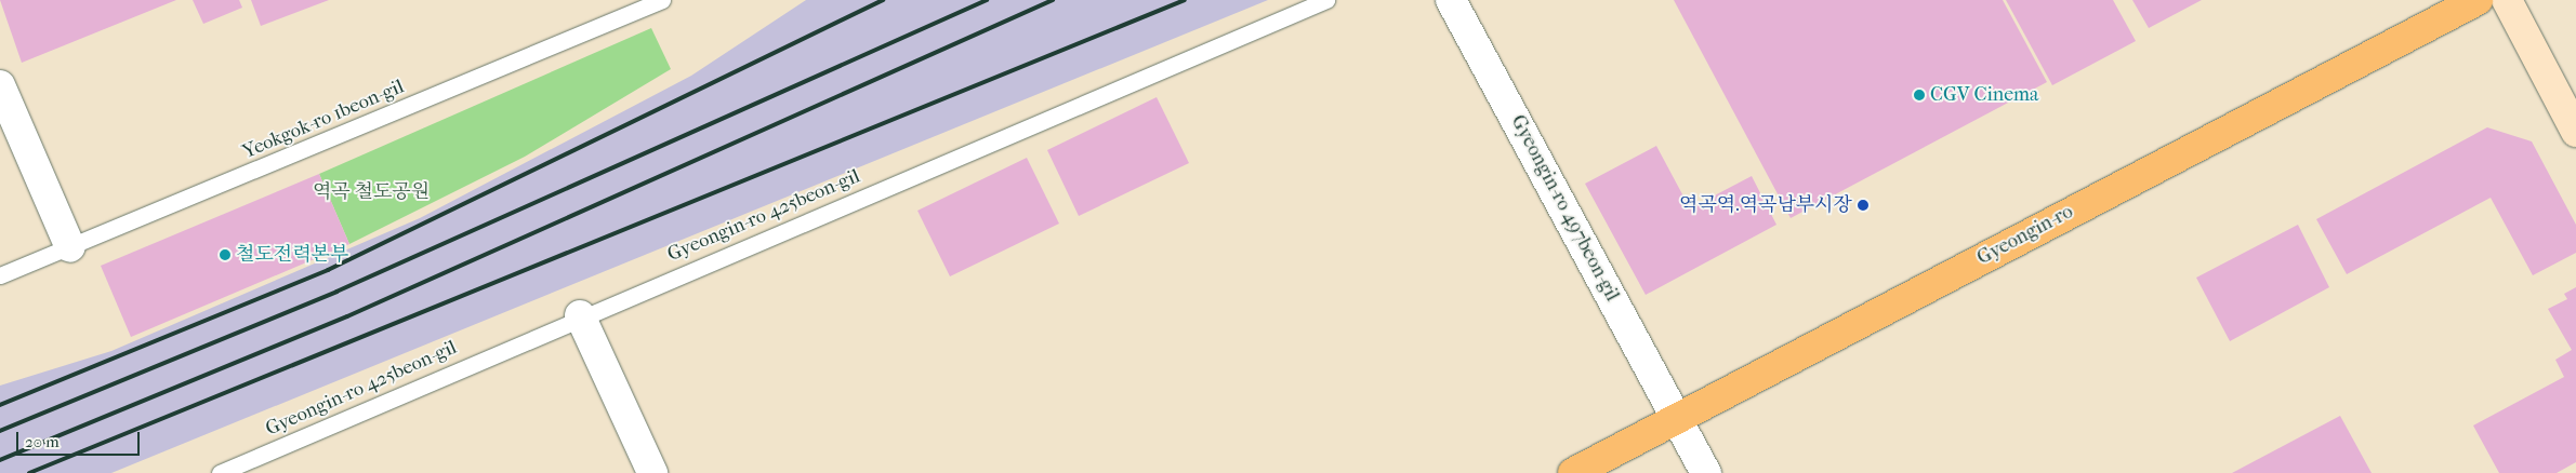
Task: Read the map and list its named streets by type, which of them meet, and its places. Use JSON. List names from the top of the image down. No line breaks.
{"streets":{"main road":["Gyeongin-ro"],"street":["Gyeongin-ro 497beon-gil"],"lane":["Yeokgok-ro 1beon-gil","Gyeongin-ro 425beon-gil"]},"crossings":[["Gyeongin-ro 497beon-gil","Gyeongin-ro"]],"parks":["역곡 철도공원"],"places":["CGV Cinema","역곡역.역곡남부시장","철도전력본부"],"scale_bar":"20 m"}
